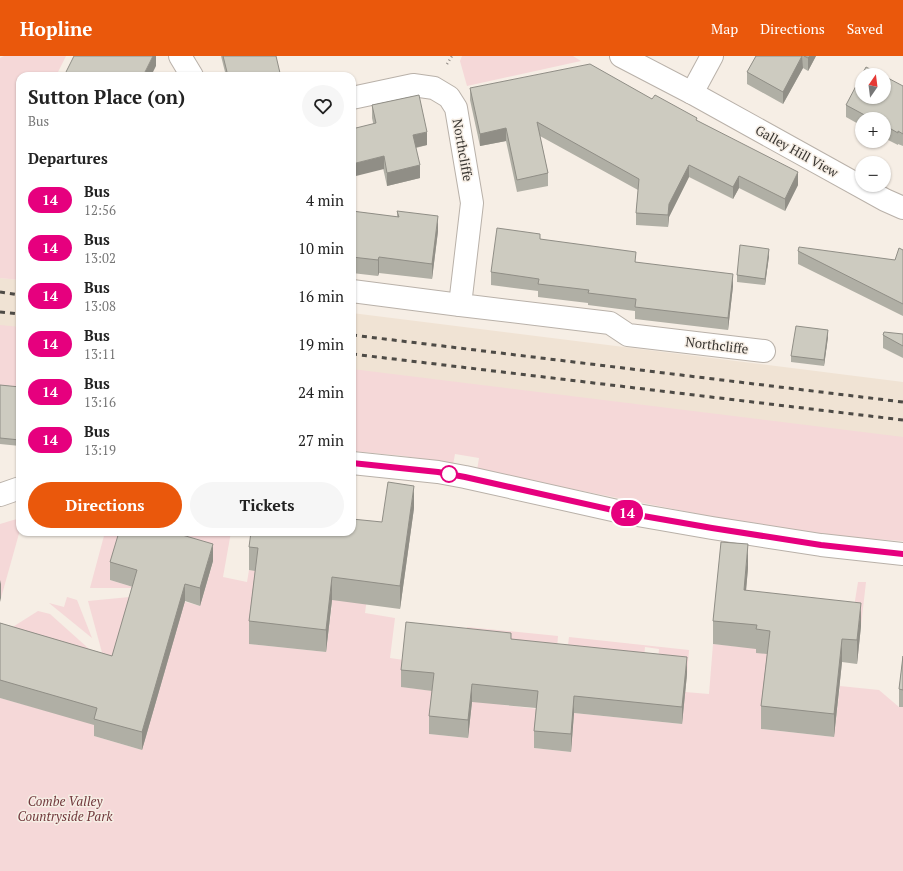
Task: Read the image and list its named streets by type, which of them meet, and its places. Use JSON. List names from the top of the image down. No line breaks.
{"streets":{"street":["Northcliffe","Galley Hill View"]},"parks":["Combe Valley Countryside Park"],"lines":["bus line 14"],"north":"top","page":{"header":"Hopline","nav":["Map","Directions","Saved"],"on_map":"14","map_buttons":["+","−"],"heading":[["Sutton Place (on)","Bus"],"Departures"],"list":[{"mark":"14","name":"Bus","note":"12:56","value":"4 min"},{"mark":"14","name":"Bus","note":"13:02","value":"10 min"},{"mark":"14","name":"Bus","note":"13:08","value":"16 min"},{"mark":"14","name":"Bus","note":"13:11","value":"19 min"},{"mark":"14","name":"Bus","note":"13:16","value":"24 min"},{"mark":"14","name":"Bus","note":"13:19","value":"27 min"}],"buttons":["Directions","Tickets"]}}
